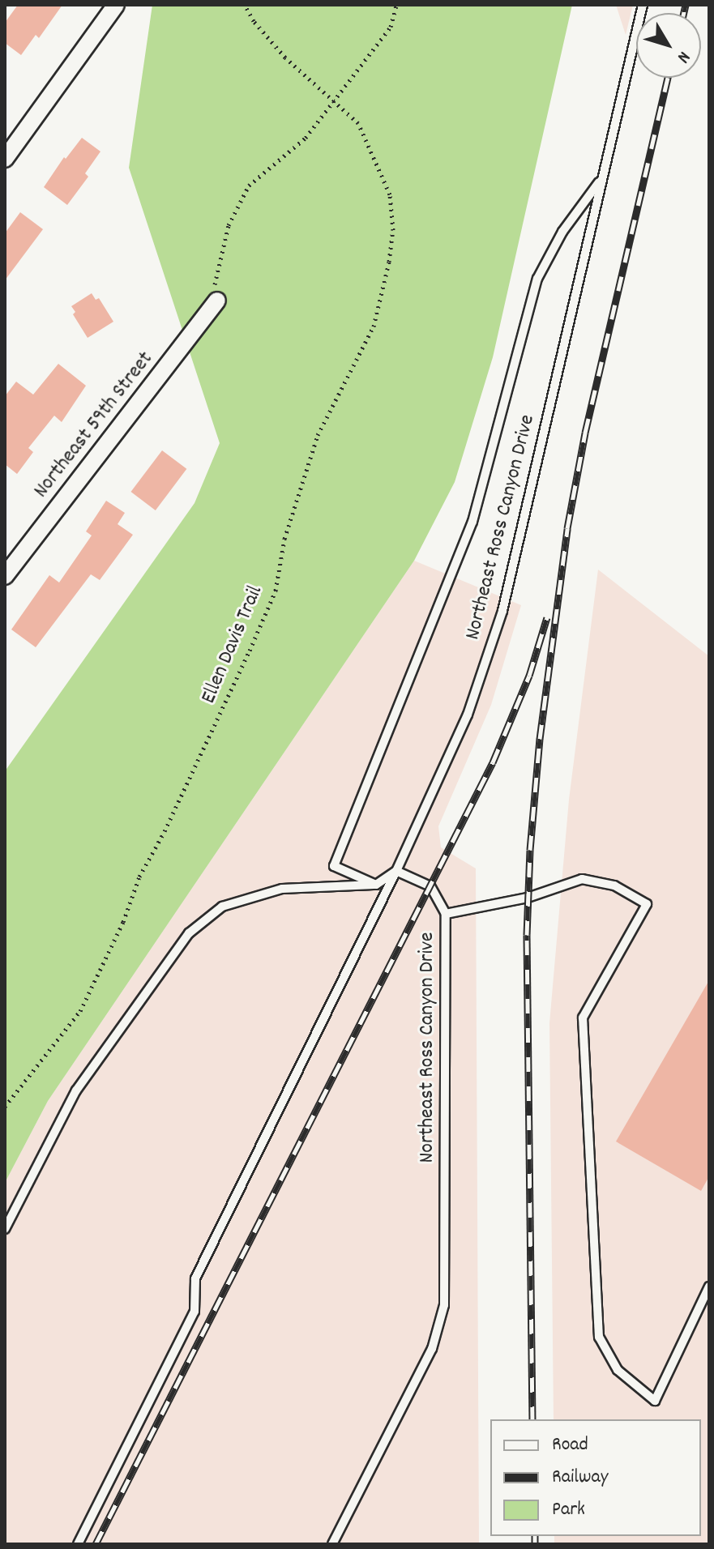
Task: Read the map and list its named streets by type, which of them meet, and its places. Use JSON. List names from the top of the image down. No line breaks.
{"streets":{"street":["Northeast 59th Street"],"lane":["Northeast Ross Canyon Drive"],"path":["Ellen Davis Trail"]},"legend":["Road","Railway","Park"],"north":"bottom right"}
